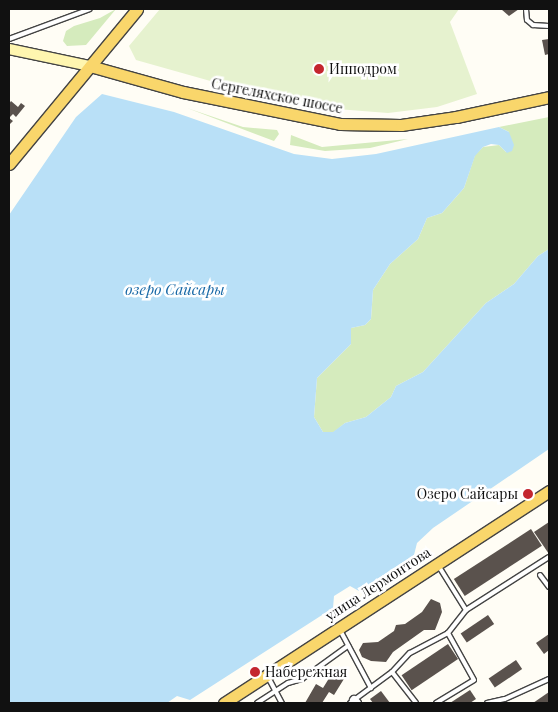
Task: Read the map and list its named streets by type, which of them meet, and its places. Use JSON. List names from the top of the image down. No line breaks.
{"streets":{"main road":["Сергеляхское шоссе","улица Лермонтова"]},"water":["озеро Сайсары"],"places":["Ипподром","Озеро Сайсары","Набережная"]}
